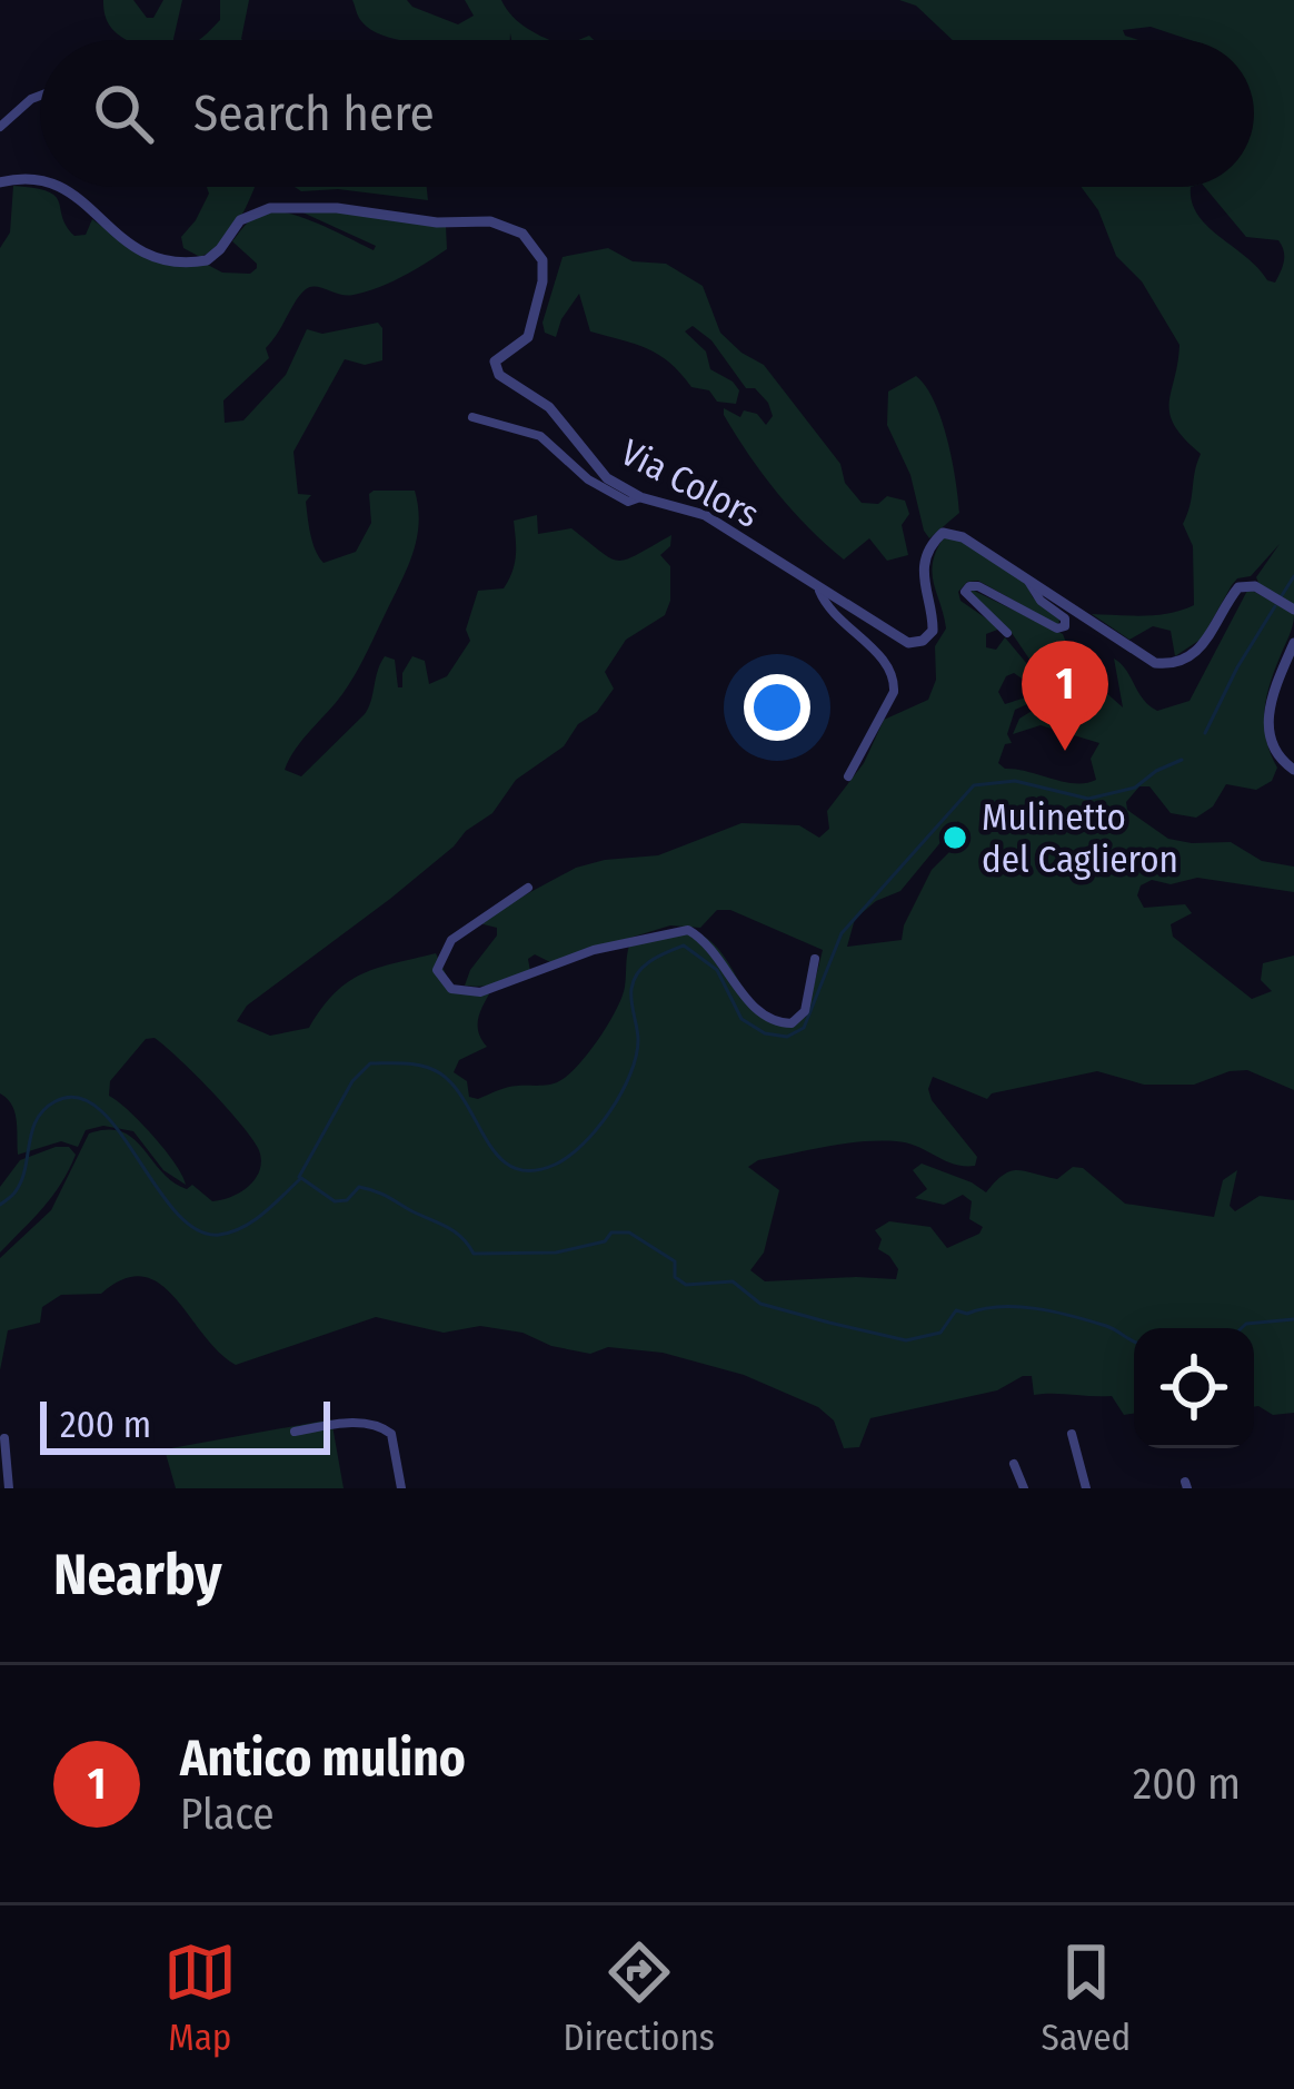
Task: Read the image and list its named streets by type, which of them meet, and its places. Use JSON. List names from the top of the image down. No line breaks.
{"streets":{"street":["Via Colors"]},"places":["Mulinetto del Caglieron"],"scale_bar":"200 m","page":{"search":"Search here","pins":"1","scale":"200 m","heading":"Nearby","list":[{"mark":"1","name":"Antico mulino","note":"Place","value":"200 m"}],"nav":["Map","Directions","Saved"]}}
